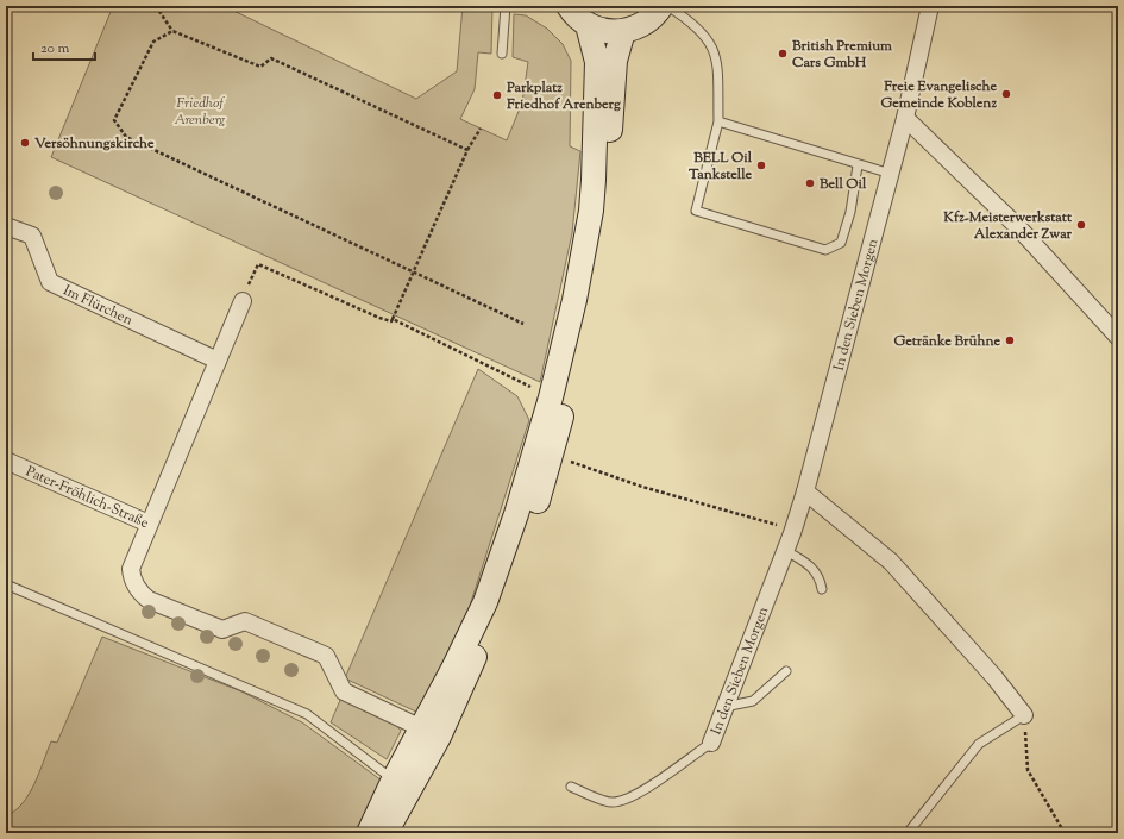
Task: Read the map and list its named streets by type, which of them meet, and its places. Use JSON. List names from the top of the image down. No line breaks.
{"streets":{"street":["Im Flürchen","In den Sieben Morgen","Pater-Fröhlich-Straße"]},"parks":["Friedhof Arenberg"],"places":["British Premium Cars GmbH","Freie Evangelische Gemeinde Koblenz","Parkplatz Friedhof Arenberg","Versöhnungskirche","BELL Oil Tankstelle","Bell Oil","Kfz-Meisterwerkstatt Alexander Zwar","Getränke Brühne"],"scale_bar":"20 m"}
